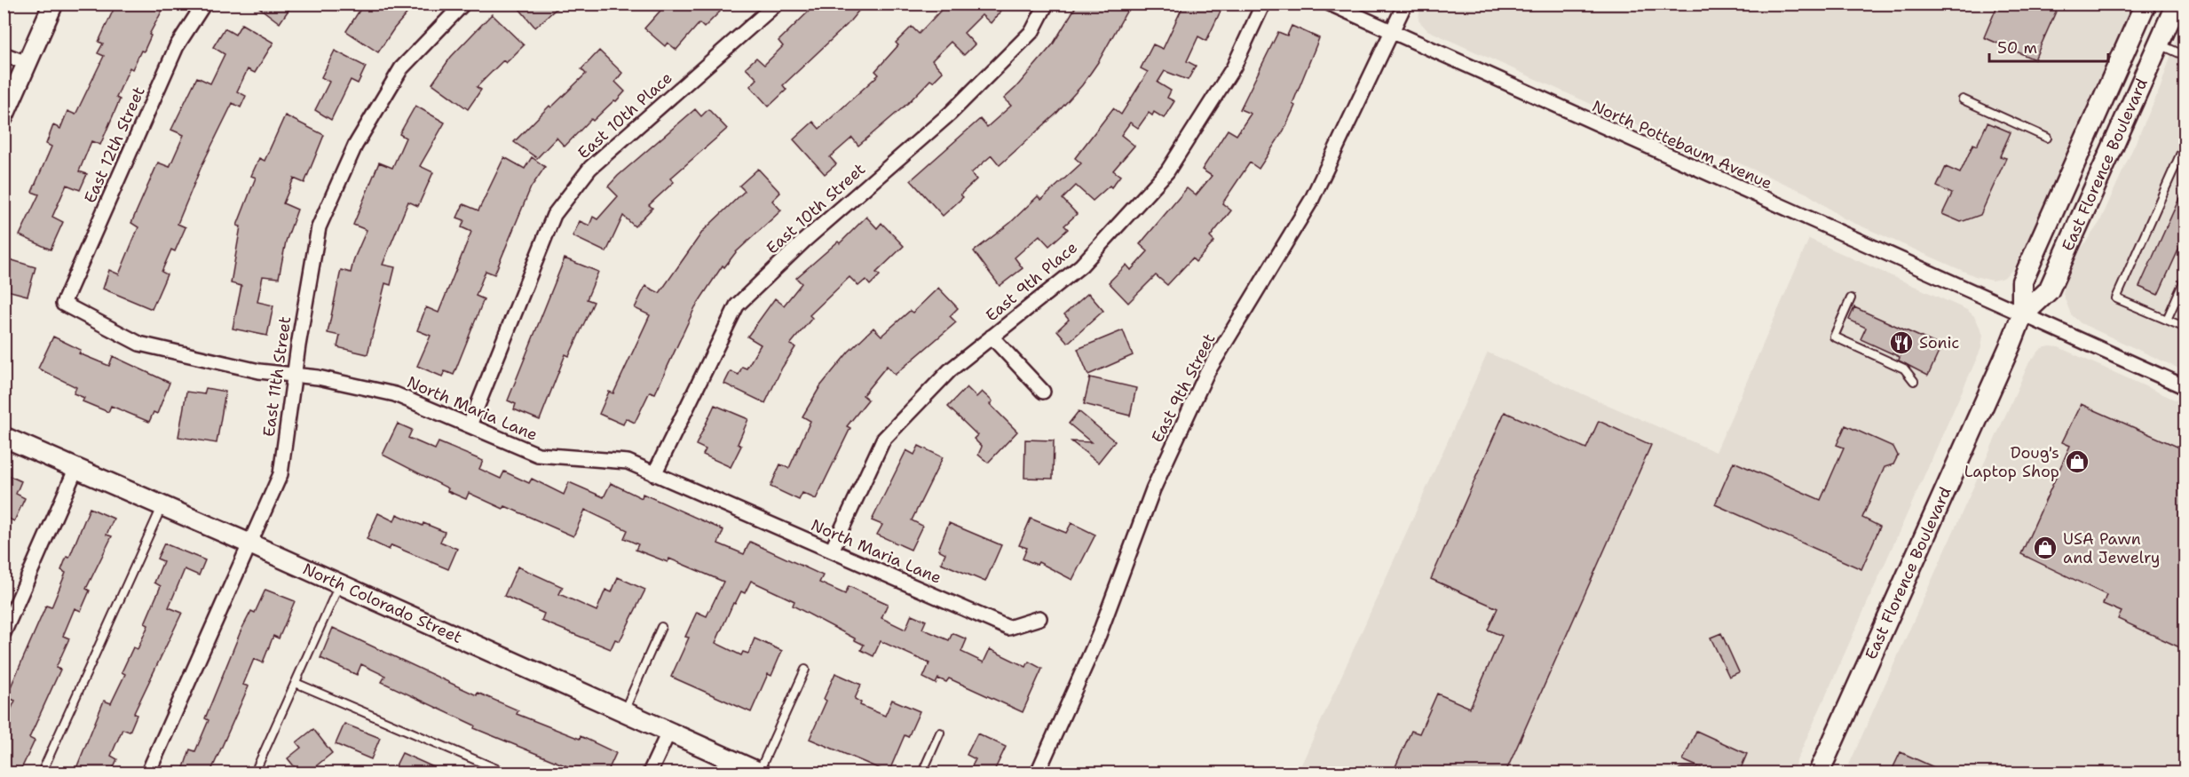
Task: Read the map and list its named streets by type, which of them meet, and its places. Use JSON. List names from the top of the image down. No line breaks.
{"streets":{"main road":["East Florence Boulevard"],"street":["East 10th Place","East 12th Street","North Pottebaum Avenue","East 10th Street","East 9th Place","East 11th Street","East 9th Street","North Maria Lane","North Colorado Street"]},"crossings":[["East 10th Place","North Maria Lane"],["East 12th Street","North Maria Lane"],["North Pottebaum Avenue","East Florence Boulevard"],["North Pottebaum Avenue","East 9th Street"],["East 10th Street","North Maria Lane"],["East 9th Place","North Maria Lane"],["East 11th Street","North Maria Lane"],["East 11th Street","North Colorado Street"]],"places":{"restaurant":["Sonic"],"shop":["Doug's Laptop Shop","USA Pawn and Jewelry"]},"scale_bar":"50 m"}
